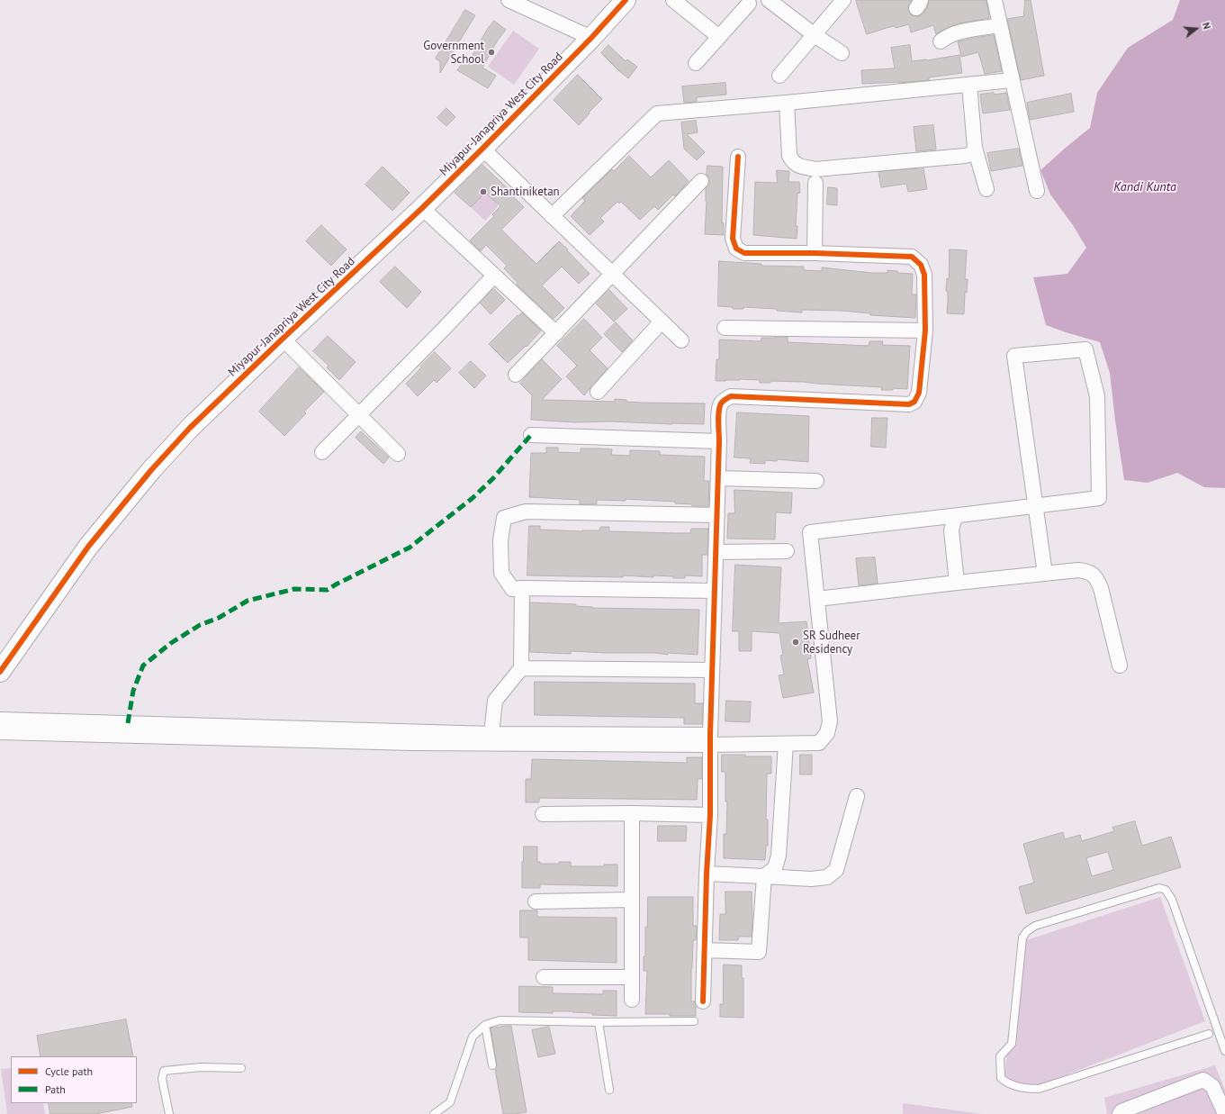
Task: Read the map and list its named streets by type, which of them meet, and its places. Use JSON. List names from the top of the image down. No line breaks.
{"streets":{"street":["Miyapur-Janapriya West City Road"]},"water":["Kandi Kunta"],"places":["Government School","Shantiniketan","SR Sudheer Residency"],"legend":["Cycle path","Path"],"north":"right"}
